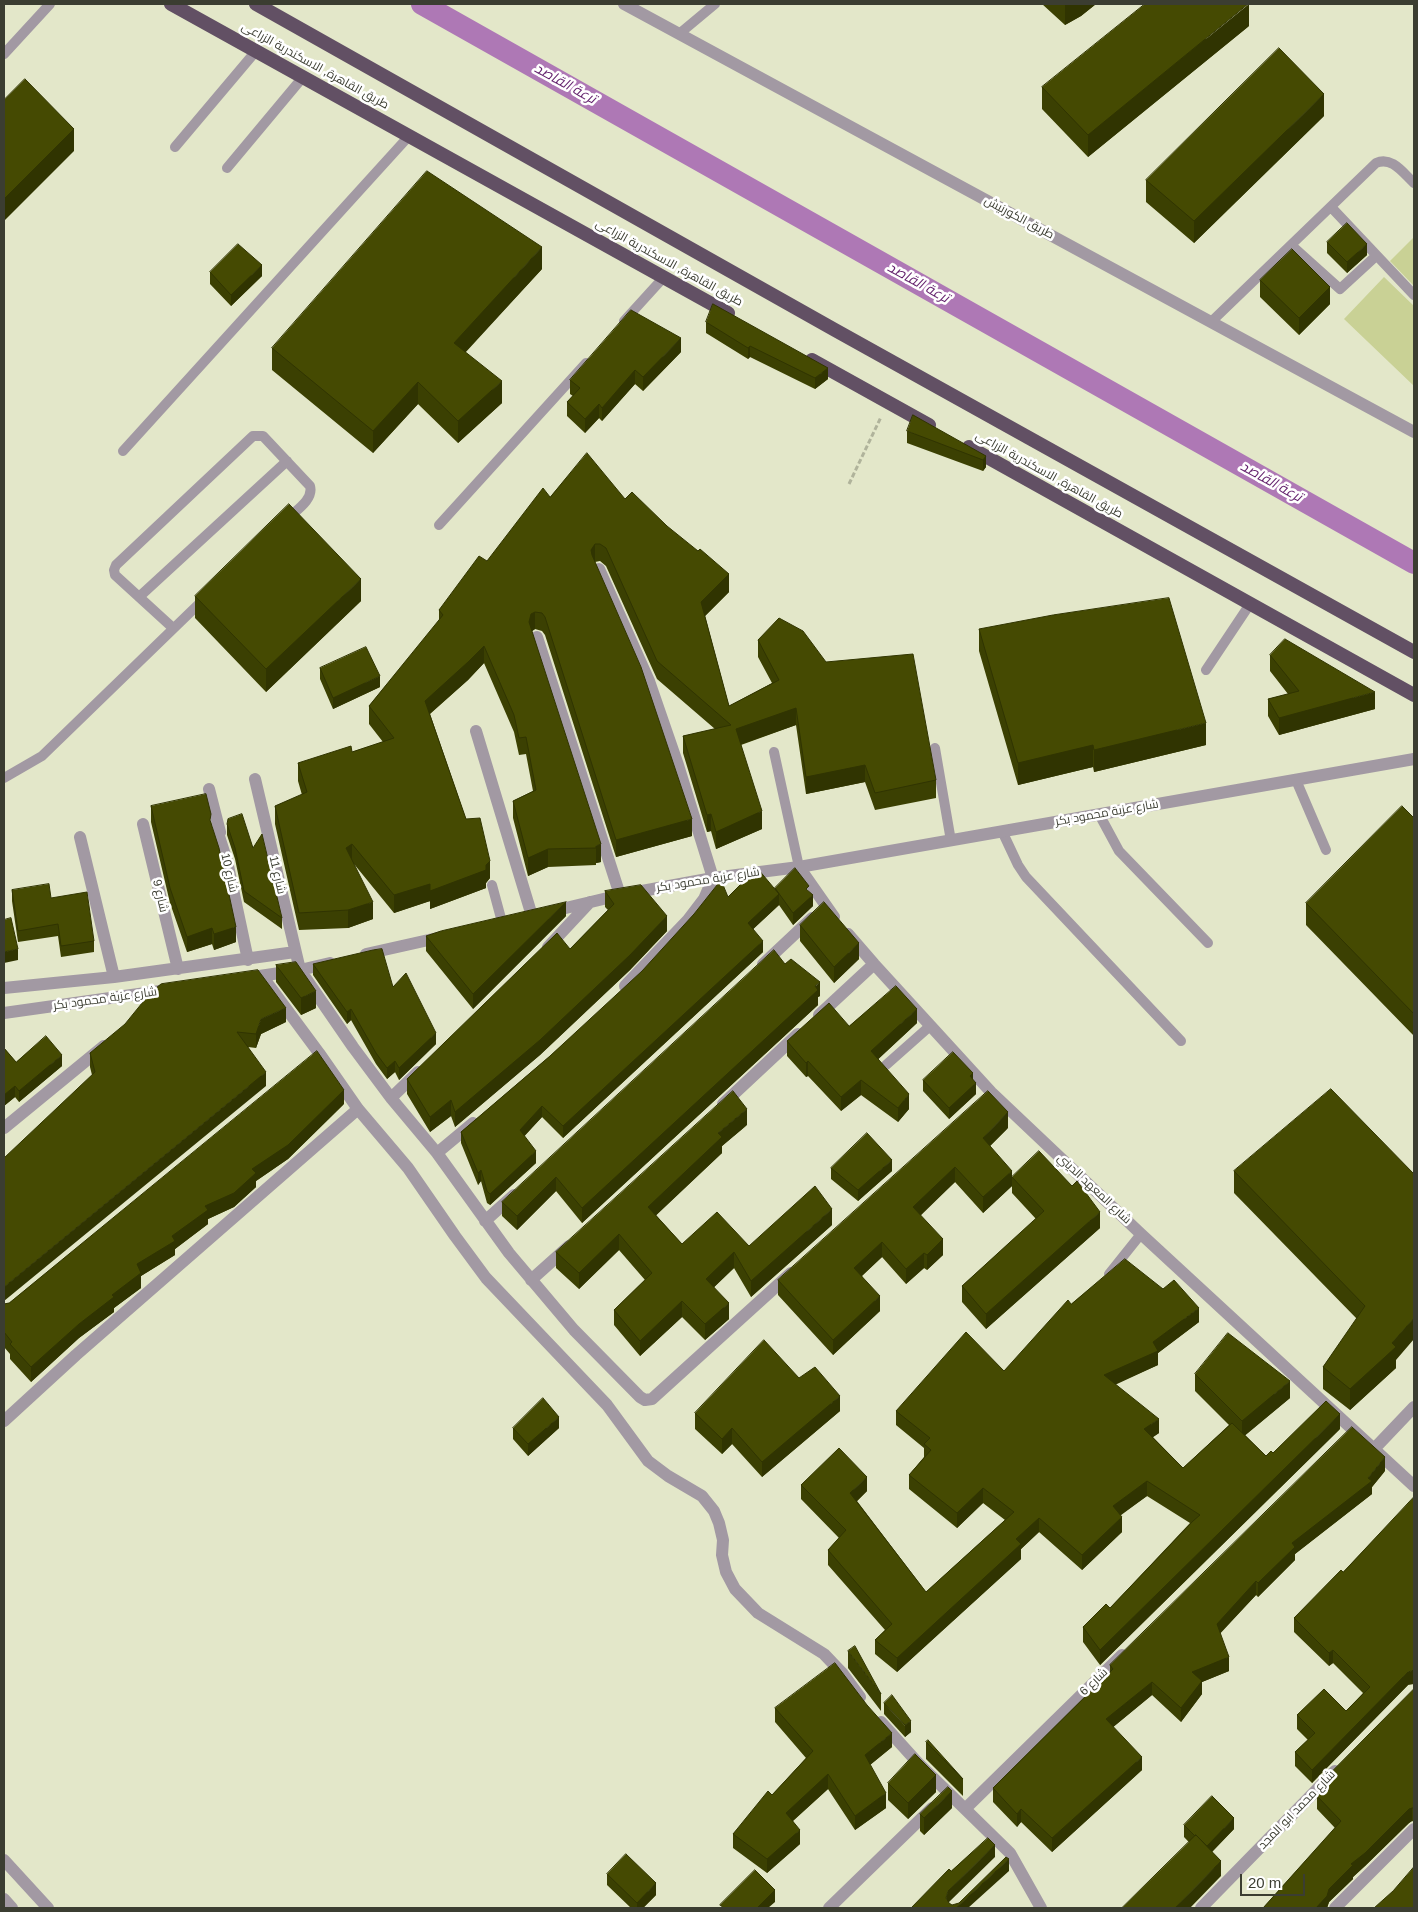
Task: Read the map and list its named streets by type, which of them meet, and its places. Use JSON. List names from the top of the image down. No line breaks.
{"streets":{"highway":["طريق القاهرة, الاسكندرية الزراعى"],"street":["طريق الكورنيش","شارع عزبة محمود بكر","شارع 10","شارع 11","شارع 9","شارع المعهد الديني","شارع 6","شارع محمد ابو المجد"]},"crossings":[["شارع عزبة محمود بكر","شارع 10"],["شارع عزبة محمود بكر","شارع 11"],["شارع عزبة محمود بكر","شارع 9"],["شارع عزبة محمود بكر","شارع المعهد الديني"]],"water":["ترعة القاصد"],"scale_bar":"20 m"}
